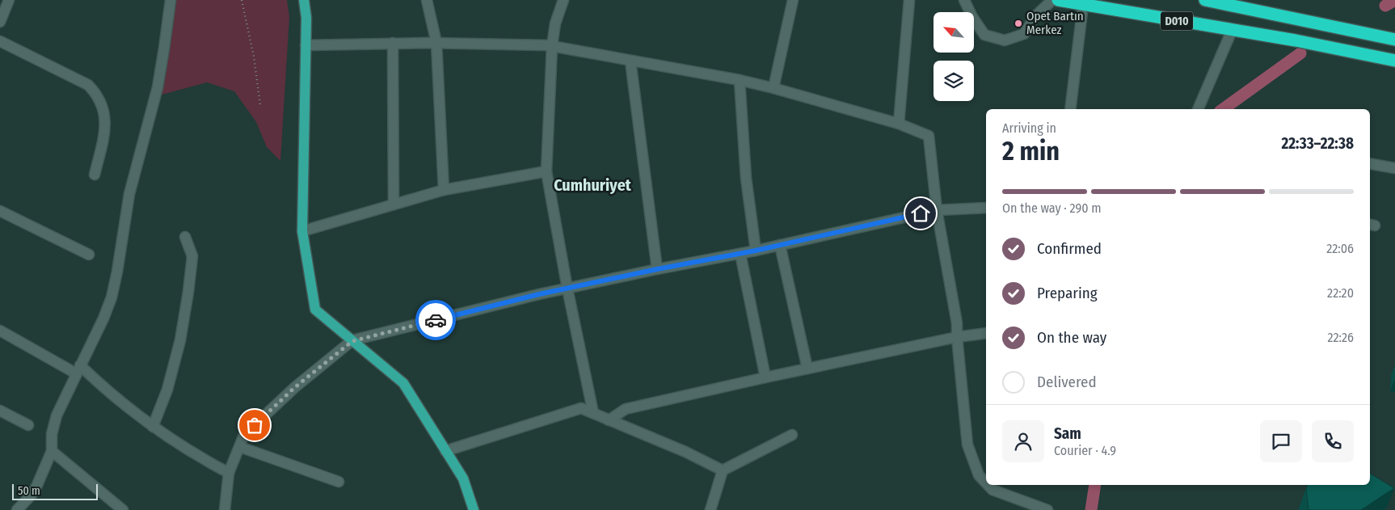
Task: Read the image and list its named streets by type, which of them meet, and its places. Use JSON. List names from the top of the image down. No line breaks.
{"streets":{"highway":["D010"]},"districts":["Cumhuriyet"],"places":["Opet Bartın Merkez"],"scale_bar":"50 m","north":"top left","page":{"heading":["2 min","Arriving in","22:33–22:38"],"panel":["Sam","Courier · 4.9"],"bar":"On the way · 290 m","list":[["Confirmed","22:06"],["Preparing","22:20"],["On the way","22:26"],"Delivered"],"scale":"50 m"}}
